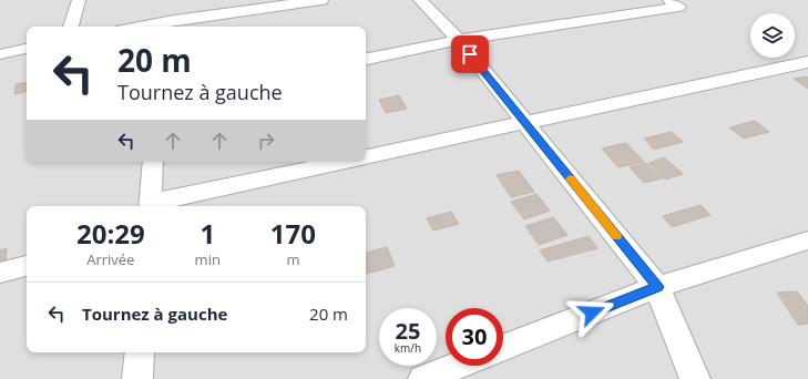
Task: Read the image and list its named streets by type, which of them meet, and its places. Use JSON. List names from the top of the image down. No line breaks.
{"page":{"turn":["20 m","Tournez à gauche"],"eta":["20:29","Arrivée","1","min","170","m"],"list":[{"name":"Tournez à gauche","value":"20 m"}],"speed":"25 km/h","limit":"30"}}
